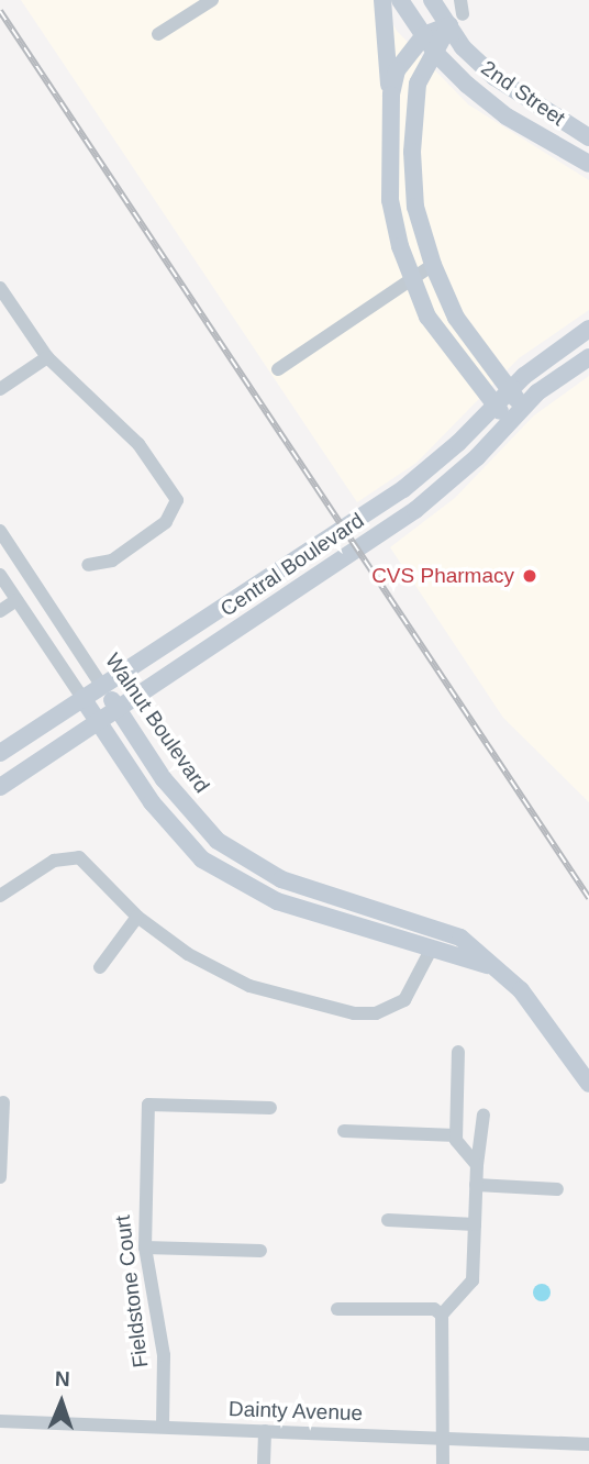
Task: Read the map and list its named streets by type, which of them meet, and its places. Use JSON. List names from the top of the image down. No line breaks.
{"streets":{"street":["2nd Street","Central Boulevard","Walnut Boulevard","Fieldstone Court","Dainty Avenue"]},"crossings":[["Central Boulevard","Walnut Boulevard"],["Fieldstone Court","Dainty Avenue"]],"places":["CVS Pharmacy"],"north":"top"}
